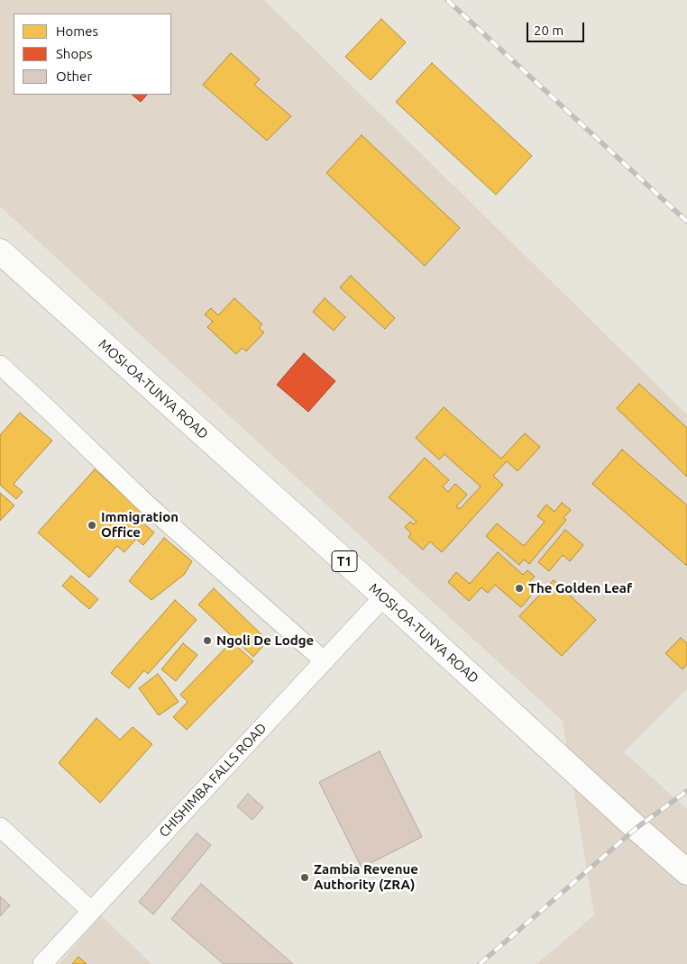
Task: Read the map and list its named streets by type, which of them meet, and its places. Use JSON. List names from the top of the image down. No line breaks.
{"streets":{"highway":["MOSI-OA-TUNYA ROAD","T1"],"street":["CHISHIMBA FALLS ROAD"]},"crossings":[["MOSI-OA-TUNYA ROAD","CHISHIMBA FALLS ROAD"]],"places":["Immigration Office","The Golden Leaf","Ngoli De Lodge","Zambia Revenue Authority (ZRA)"],"legend":["Homes","Shops","Other"],"scale_bar":"20 m"}
